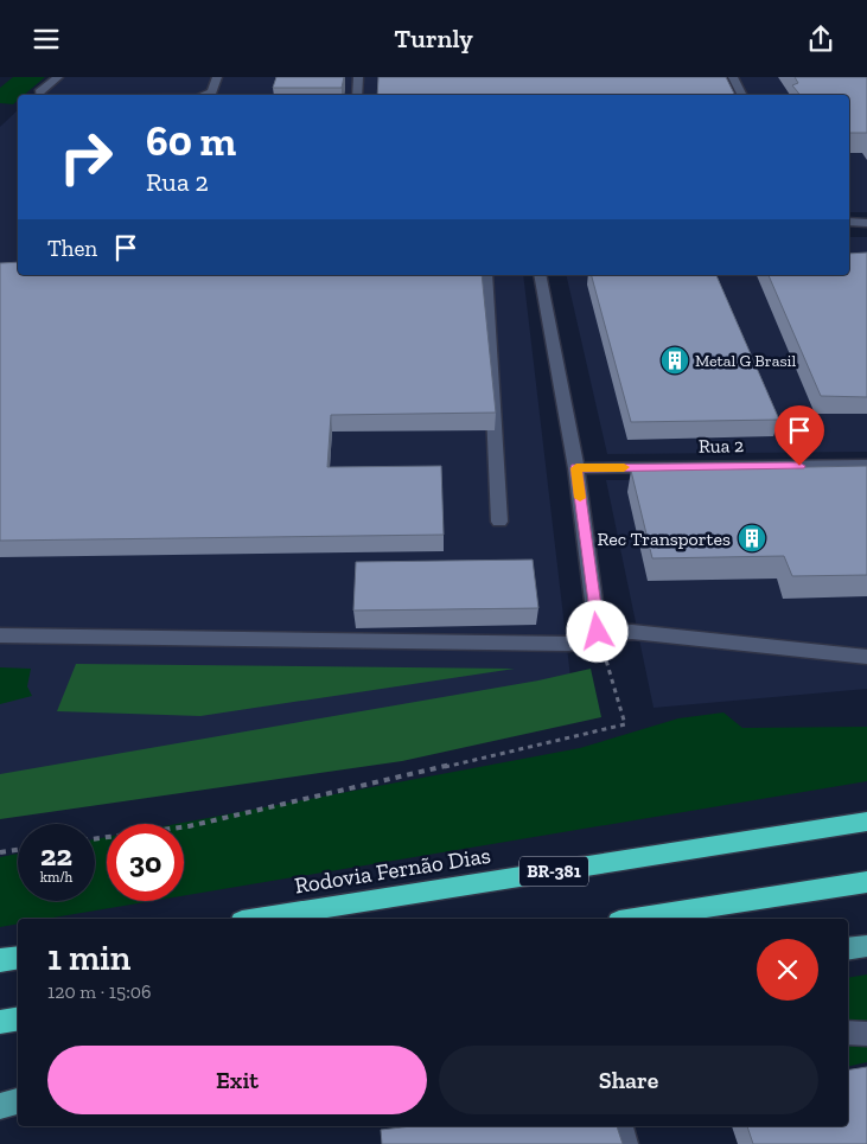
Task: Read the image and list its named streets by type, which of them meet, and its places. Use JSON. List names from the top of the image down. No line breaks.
{"streets":{"highway":["Rodovia Fernão Dias","BR-381"],"street":["Rua 2"]},"places":{"building":["Metal G Brasil","Rec Transportes"]},"page":{"header":"Turnly","turn":["60 m","Rua 2"],"then":"Then","speed":"22 km/h","limit":"30","heading":["1 min","120 m · 15:06"],"buttons":["Exit","Share"]}}
